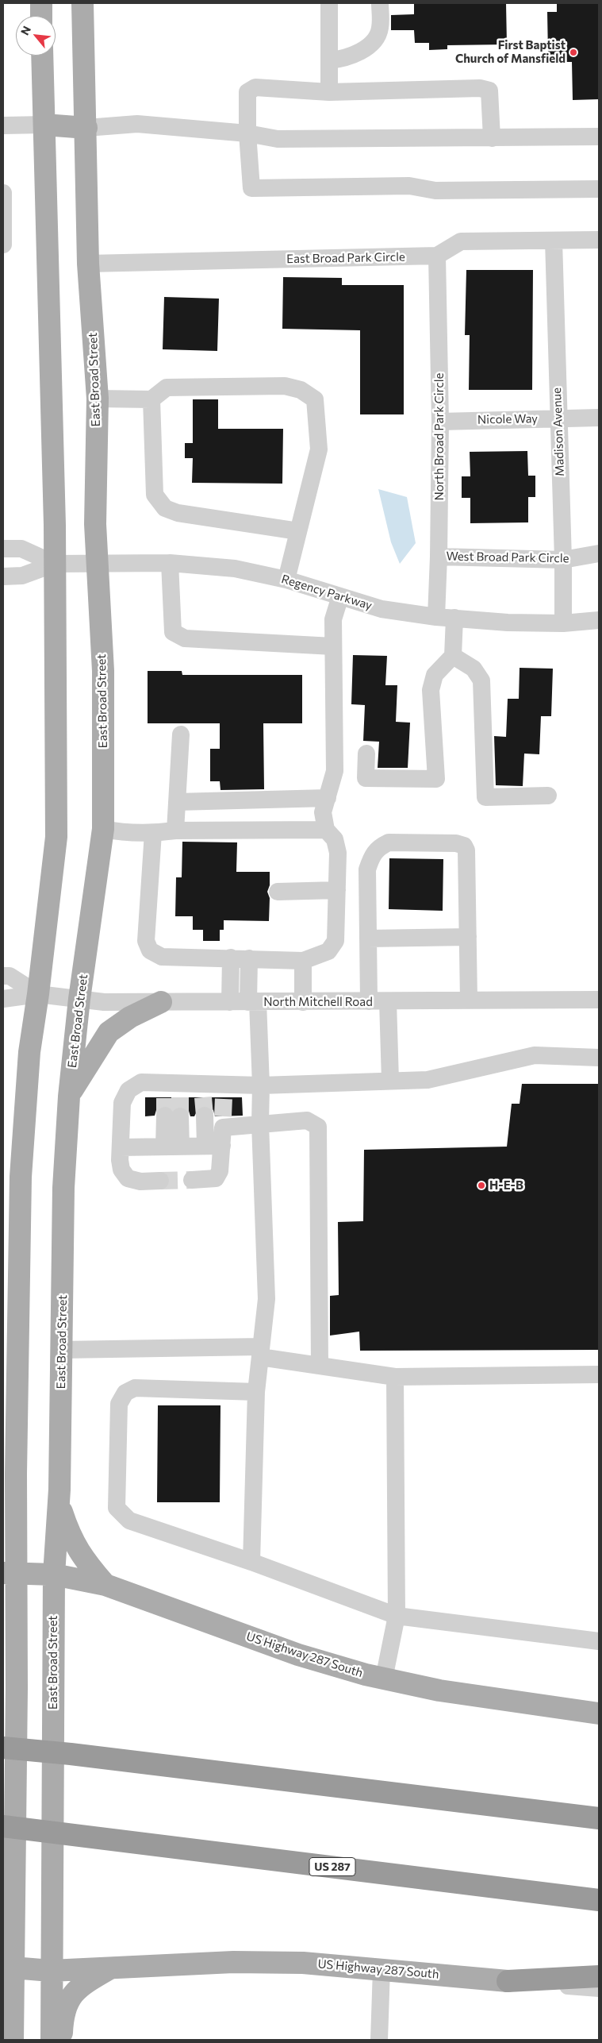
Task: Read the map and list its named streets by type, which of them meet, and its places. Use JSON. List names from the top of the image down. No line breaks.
{"streets":{"highway":["US 287"],"main road":["East Broad Street","US Highway 287 South"],"street":["East Broad Park Circle","Nicole Way","Madison Avenue","North Broad Park Circle","West Broad Park Circle","Regency Parkway","North Mitchell Road"]},"crossings":[["East Broad Park Circle","East Broad Street"],["East Broad Park Circle","Madison Avenue"],["East Broad Park Circle","North Broad Park Circle"],["East Broad Street","Regency Parkway"],["East Broad Street","North Mitchell Road"],["East Broad Street","US Highway 287 South"],["Nicole Way","Madison Avenue"],["Nicole Way","North Broad Park Circle"],["Madison Avenue","West Broad Park Circle"],["Madison Avenue","Regency Parkway"],["North Broad Park Circle","West Broad Park Circle"],["North Broad Park Circle","Regency Parkway"]],"places":["First Baptist Church of Mansfield","H-E-B"],"north":"top left"}
